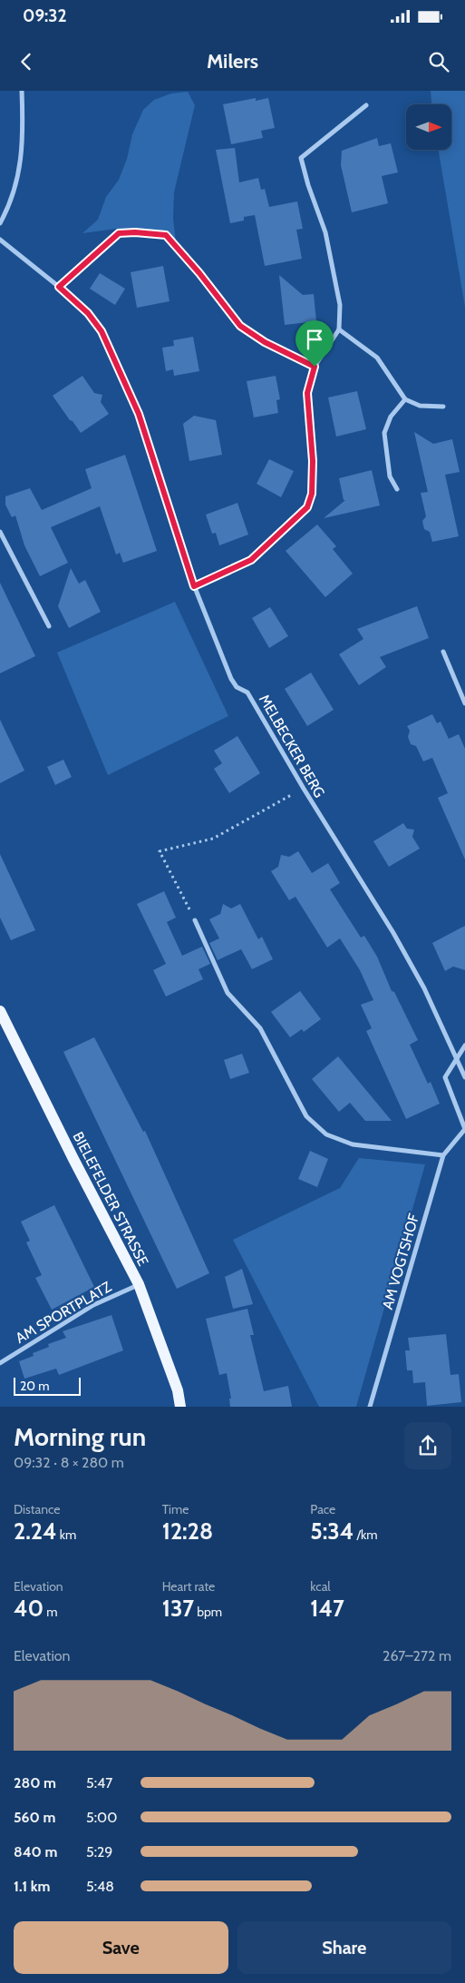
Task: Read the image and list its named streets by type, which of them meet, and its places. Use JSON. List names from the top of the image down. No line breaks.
{"streets":{"main road":["BIELEFELDER STRASSE"],"street":["MELBECKER BERG","AM VOGTSHOF","AM SPORTPLATZ"]},"crossings":[["MELBECKER BERG","AM VOGTSHOF"],["BIELEFELDER STRASSE","AM SPORTPLATZ"]],"scale_bar":"20 m","north":"right","page":{"status":"09:32","header":"Milers","scale":"20 m","heading":["Morning run","09:32 · 8 × 280 m"],"stats":[["Distance","2.24 km"],["Time","12:28"],["Pace","5:34 /km"],["Elevation","40 m"],["Heart rate","137 bpm"],["kcal","147"]],"chart":["Elevation","267–272 m"],"list":[{"name":"280 m","note":"5:47"},{"name":"560 m","note":"5:00"},{"name":"840 m","note":"5:29"},{"name":"1.1 km","note":"5:48"}],"buttons":["Save","Share"]}}
